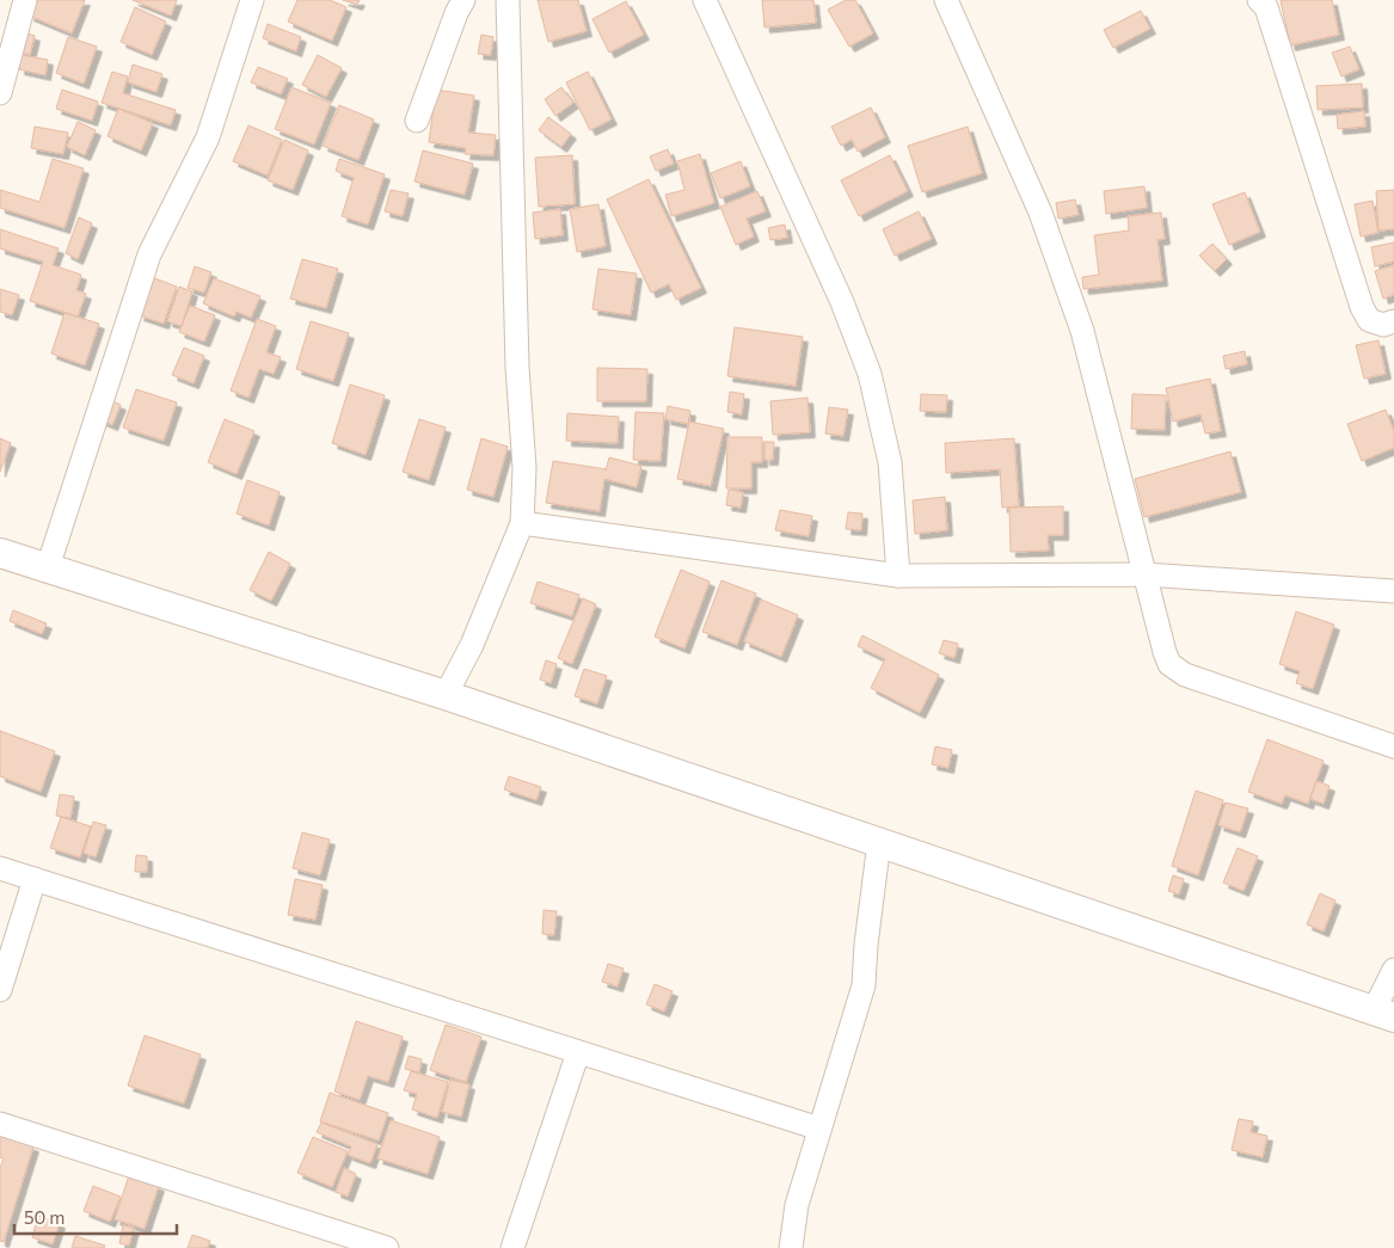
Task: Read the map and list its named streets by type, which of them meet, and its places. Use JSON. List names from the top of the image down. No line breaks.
{"scale_bar":"50 m"}
